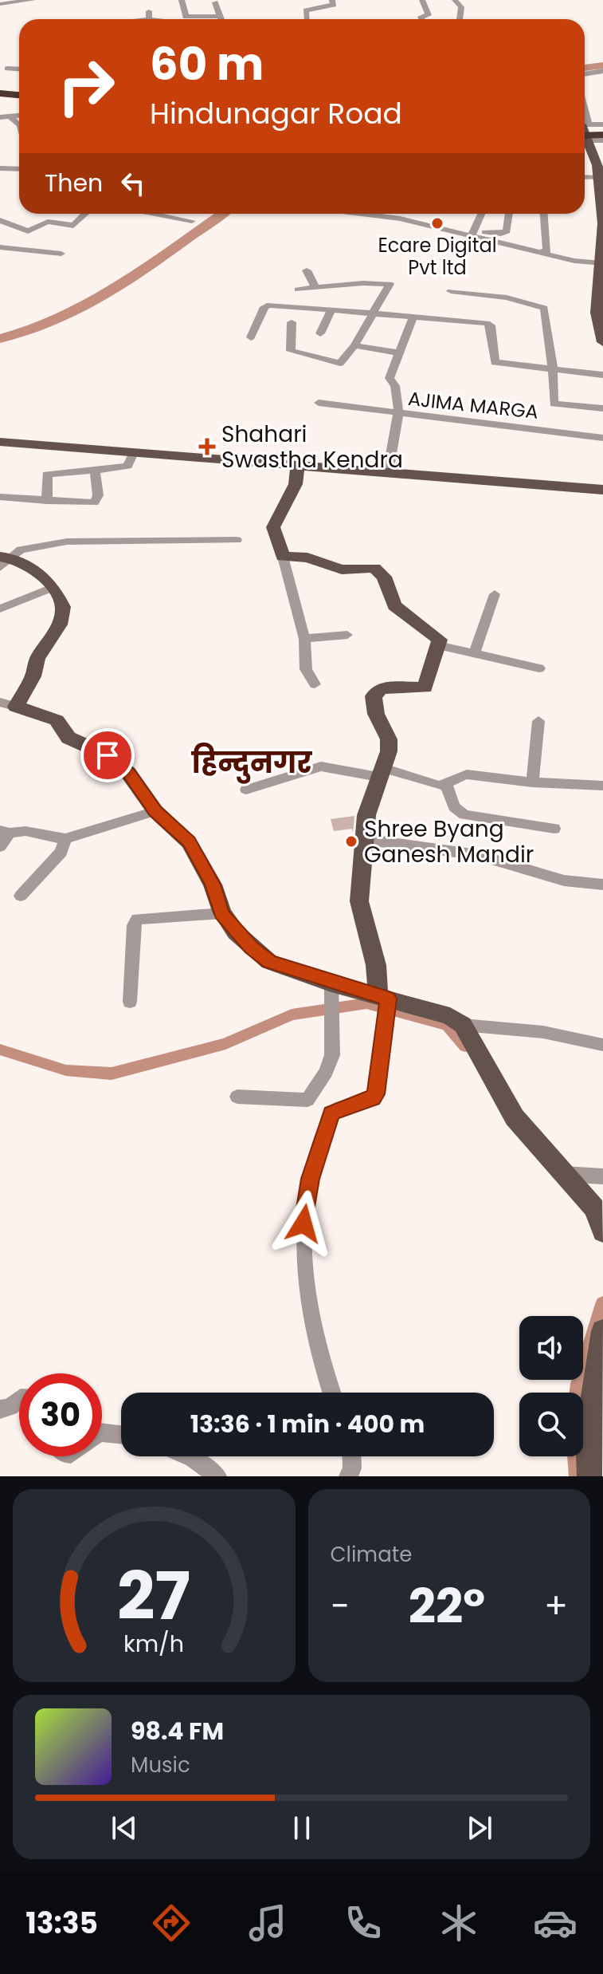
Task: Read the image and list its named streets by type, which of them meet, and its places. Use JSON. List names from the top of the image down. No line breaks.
{"streets":{"street":["AJIMA MARGA"]},"districts":["हिन्दुनगर"],"places":{"other":["Ecare Digital Pvt ltd","Shree Byang Ganesh Mandir"],"health":["Shahari Swastha Kendra"]},"page":{"turn":["60 m","Hindunagar Road"],"then":"Then","limit":"30","trip":"13:36 · 1 min · 400 m","tile":"Climate","heat":["−","22°","+"],"song":["98.4 FM","Music"],"tabs":"13:35","gauge":["27","km/h"]}}
